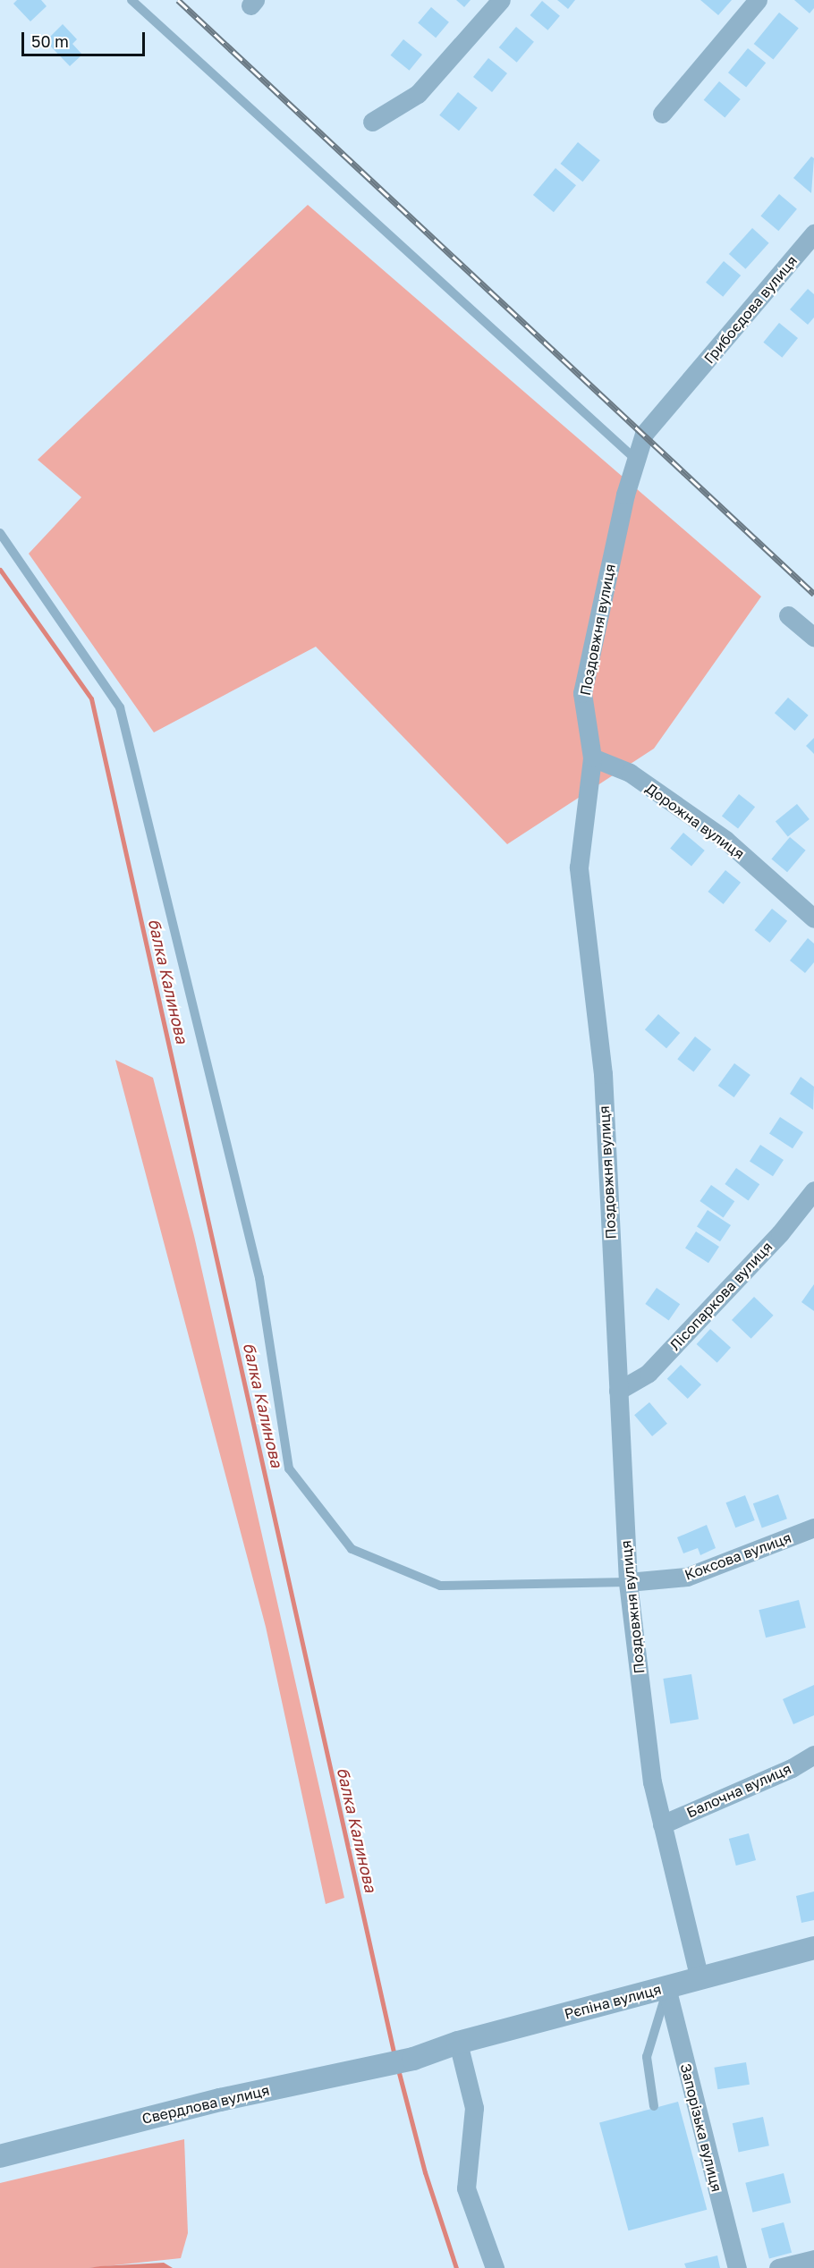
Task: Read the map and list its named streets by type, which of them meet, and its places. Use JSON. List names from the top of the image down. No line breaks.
{"streets":{"street":["Грибоєдова вулиця","Поздовжня вулиця","Дорожна вулиця","Лісопаркова вулиця","Коксова вулиця","Балочна вулиця","Рєпіна вулиця","Свердлова вулиця","Запорізька вулиця"]},"crossings":[["Грибоєдова вулиця","Поздовжня вулиця"],["Поздовжня вулиця","Дорожна вулиця"],["Поздовжня вулиця","Лісопаркова вулиця"],["Поздовжня вулиця","Коксова вулиця"],["Поздовжня вулиця","Балочна вулиця"],["Поздовжня вулиця","Рєпіна вулиця"],["Рєпіна вулиця","Свердлова вулиця"],["Рєпіна вулиця","Запорізька вулиця"]],"water":["балка Калинова"],"scale_bar":"50 m"}
